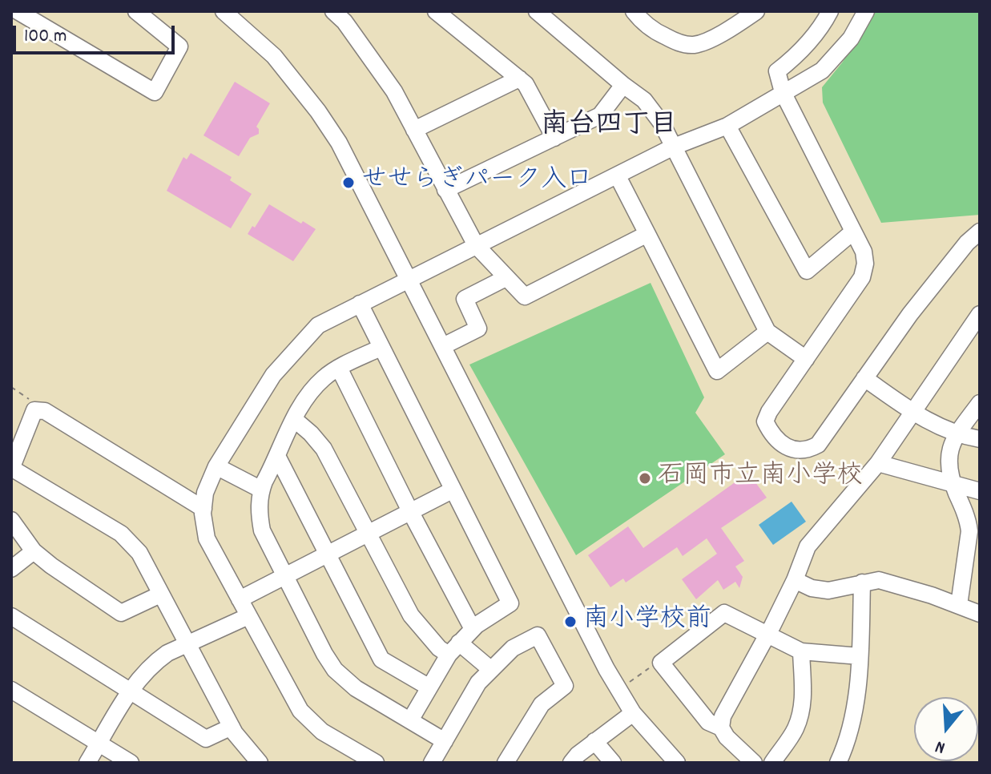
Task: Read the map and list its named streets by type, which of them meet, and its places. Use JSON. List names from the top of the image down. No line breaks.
{"districts":["南台四丁目"],"places":["せせらぎパーク入口","石岡市立南小学校","南小学校前"],"scale_bar":"100 m","north":"bottom"}
